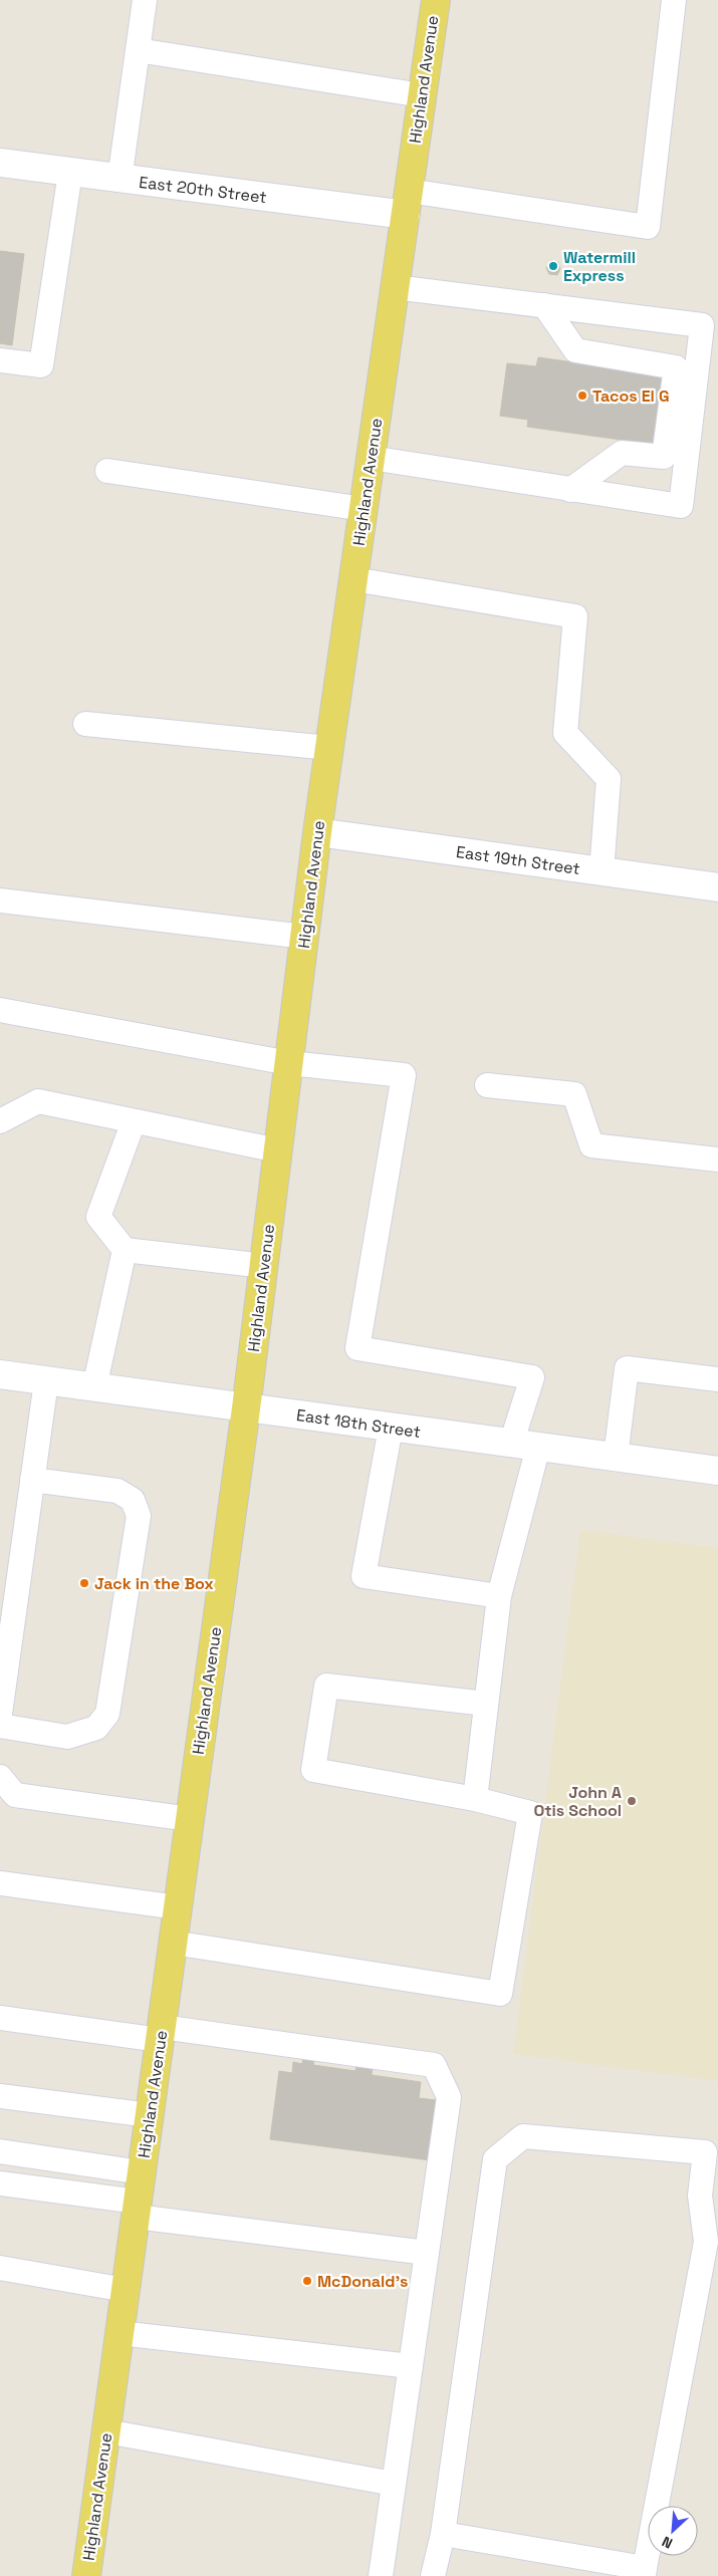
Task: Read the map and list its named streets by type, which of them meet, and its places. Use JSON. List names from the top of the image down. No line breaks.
{"streets":{"main road":["Highland Avenue"],"street":["East 20th Street","East 19th Street","East 18th Street"]},"crossings":[["Highland Avenue","East 20th Street"],["Highland Avenue","East 19th Street"],["Highland Avenue","East 18th Street"]],"places":["Watermill Express","Tacos El G","Jack in the Box","John A Otis School","McDonald's"],"north":"bottom left"}
